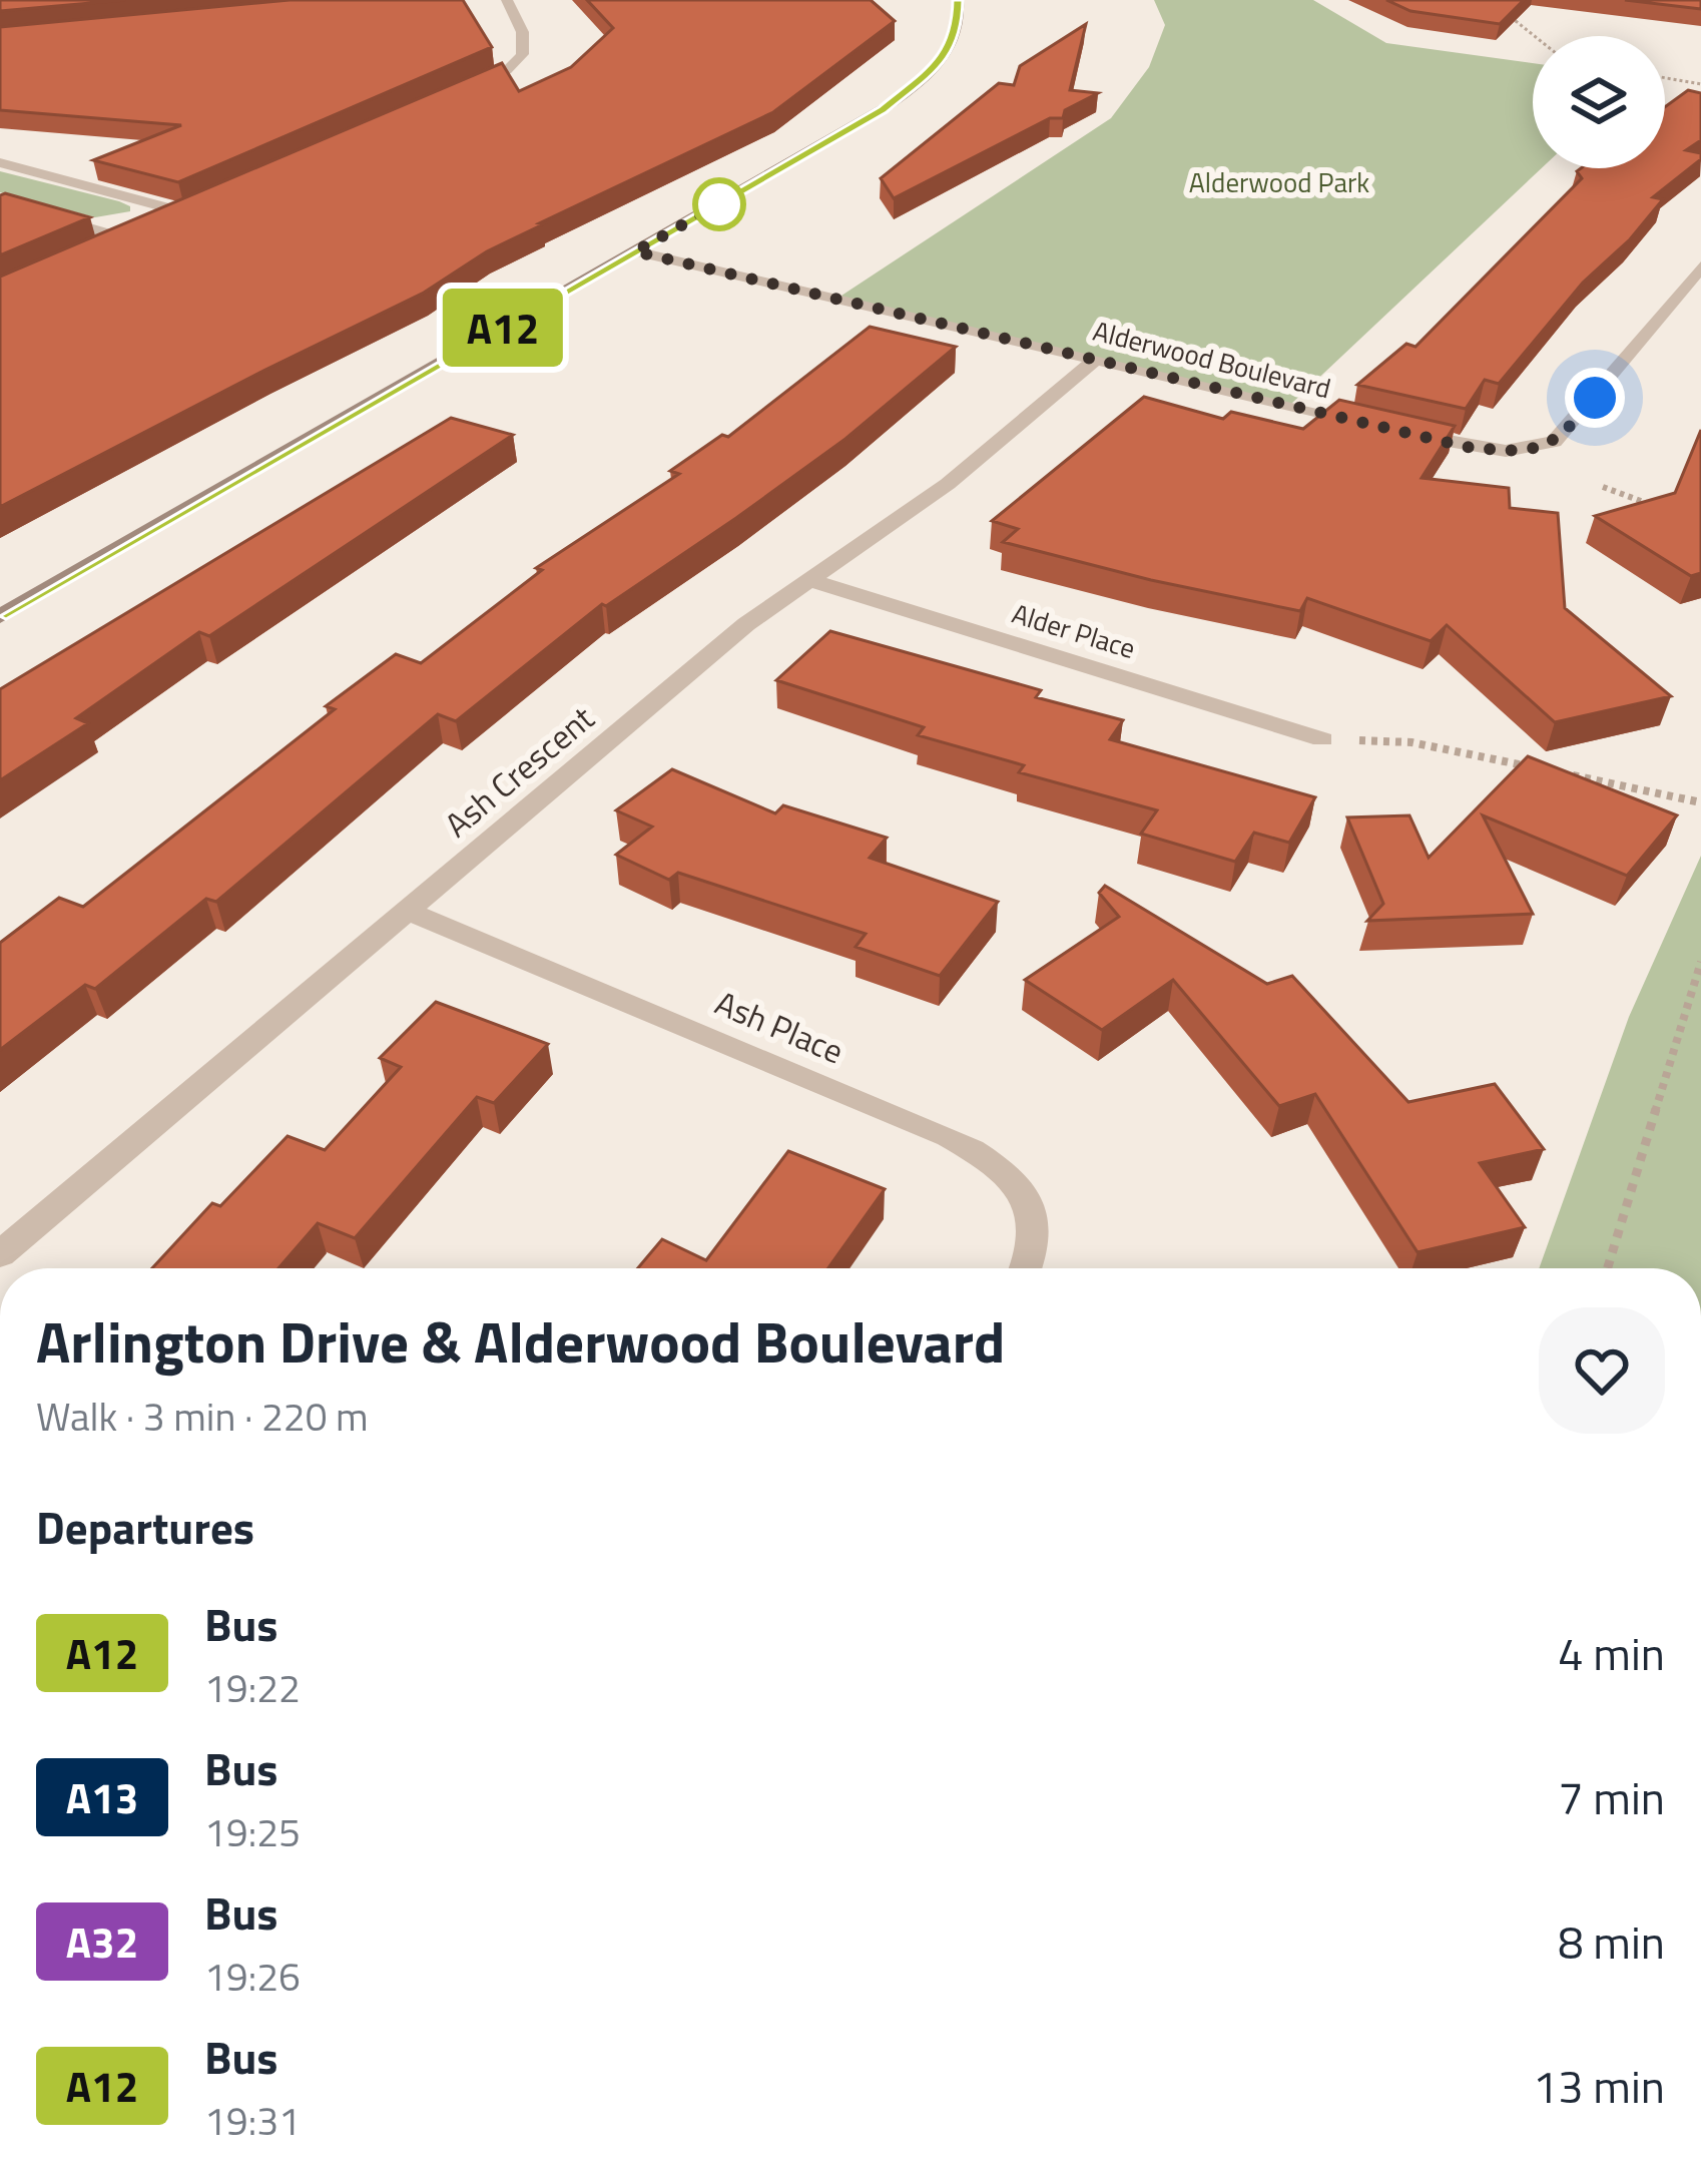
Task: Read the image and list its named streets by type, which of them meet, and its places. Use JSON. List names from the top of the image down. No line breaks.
{"streets":{"street":["Alderwood Boulevard","Alder Place","Ash Crescent","Ash Place"]},"crossings":[["Alderwood Boulevard","Ash Crescent"],["Alder Place","Ash Crescent"],["Ash Crescent","Ash Place"]],"parks":["Alderwood Park"],"lines":["bus line A12"],"page":{"on_map":"A12","heading":[["Arlington Drive & Alderwood Boulevard","Walk · 3 min · 220 m"],"Departures"],"list":[{"mark":"A12","name":"Bus","note":"19:22","value":"4 min"},{"mark":"A13","name":"Bus","note":"19:25","value":"7 min"},{"mark":"A32","name":"Bus","note":"19:26","value":"8 min"},{"mark":"A12","name":"Bus","note":"19:31","value":"13 min"}]}}
